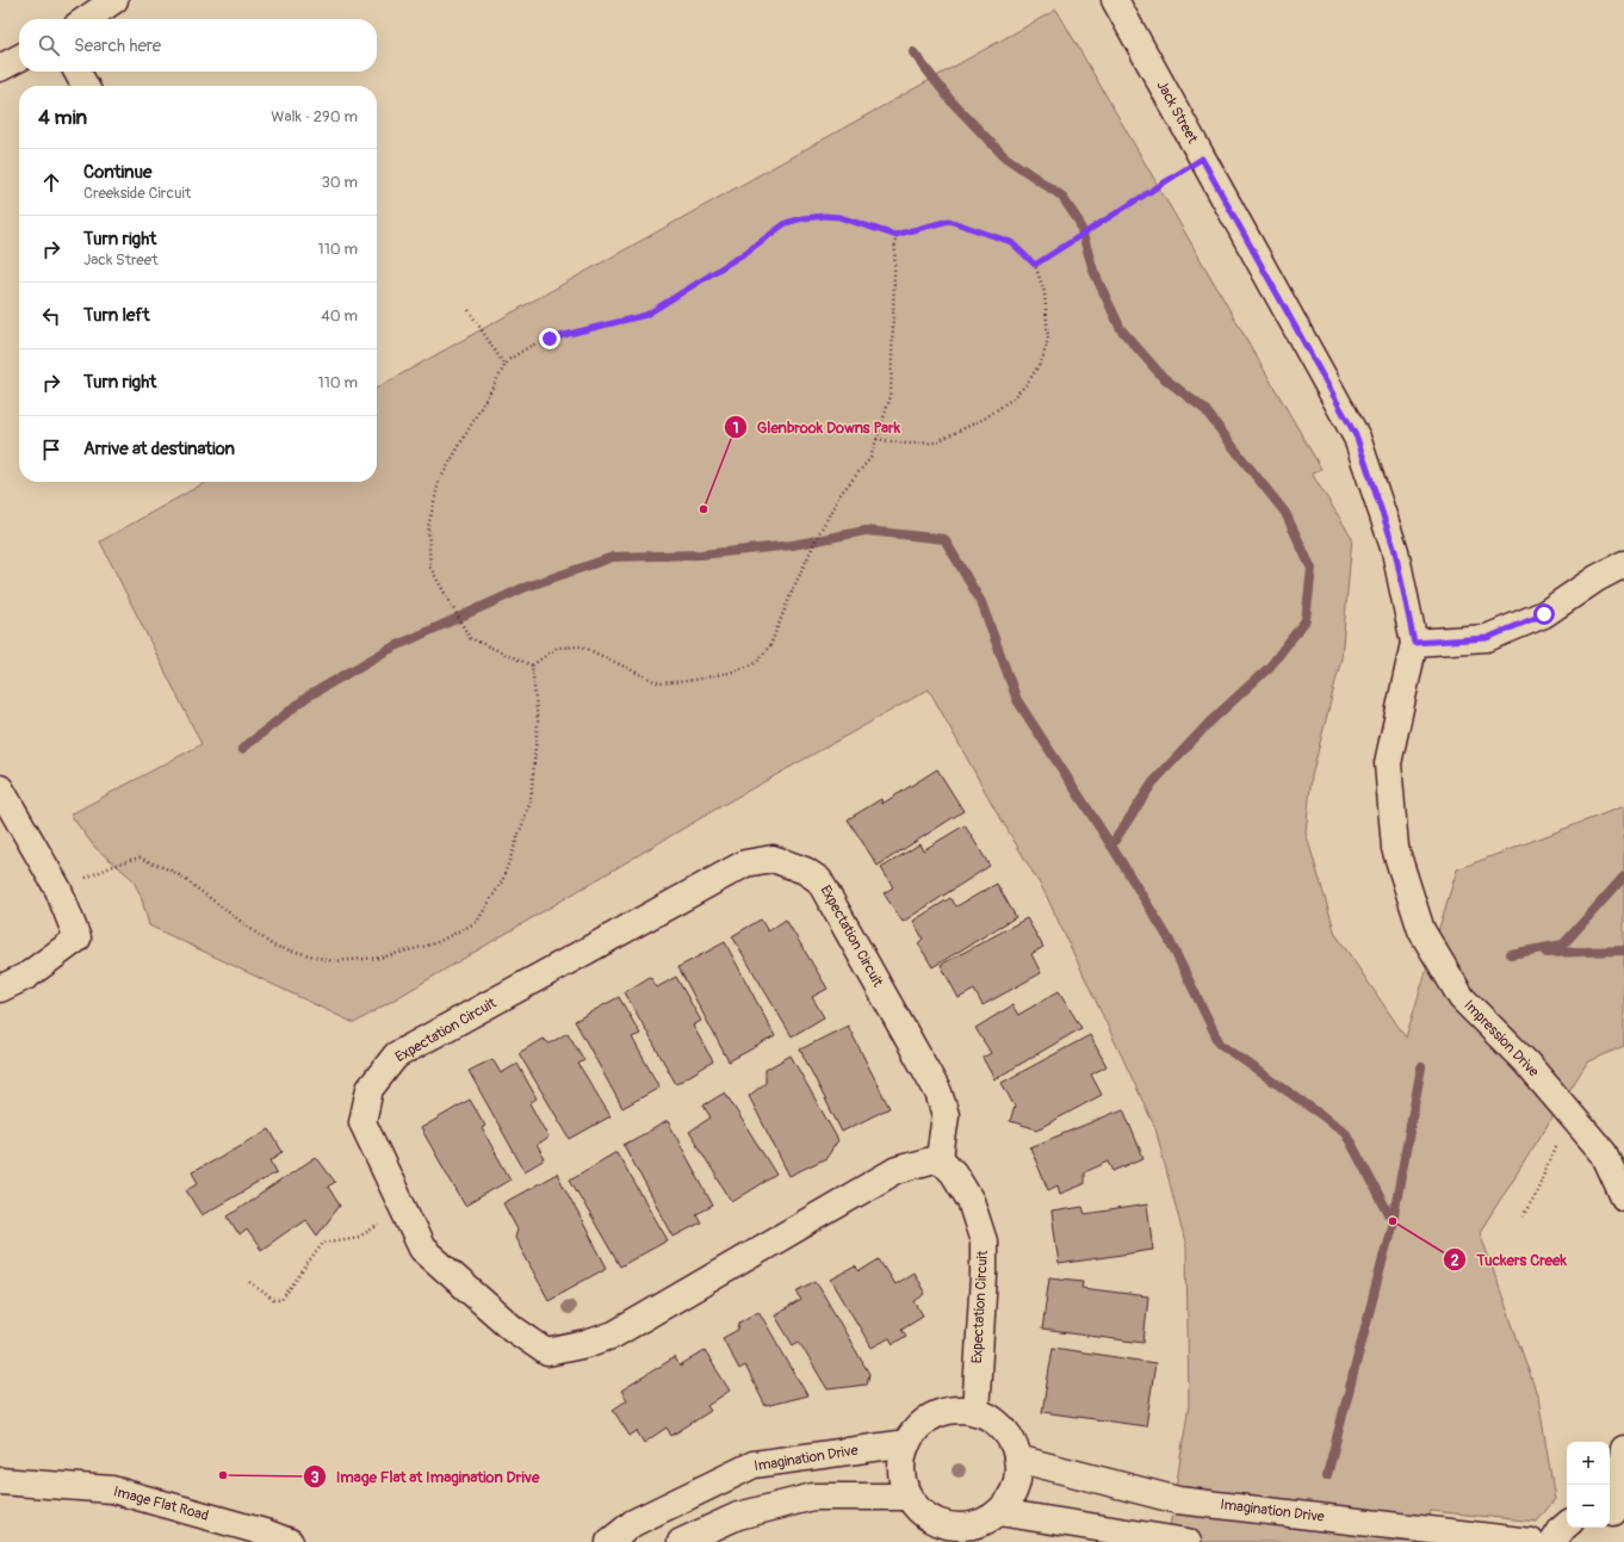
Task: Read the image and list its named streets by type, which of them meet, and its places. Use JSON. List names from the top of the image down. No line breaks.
{"streets":{"street":["Jack Street","Expectation Circuit","Impression Drive","Imagination Drive","Image Flat Road"]},"crossings":[["Jack Street","Impression Drive"],["Expectation Circuit","Imagination Drive"]],"places":["Glenbrook Downs Park","Tuckers Creek","Image Flat at Imagination Drive"],"page":{"search":"Search here","heading":["4 min","Walk · 290 m"],"list":[["Continue","Creekside Circuit","30 m"],["Turn right","Jack Street","110 m"],["Turn left","40 m"],["Turn right","110 m"],"Arrive at destination"],"map_buttons":["+","−"]}}
